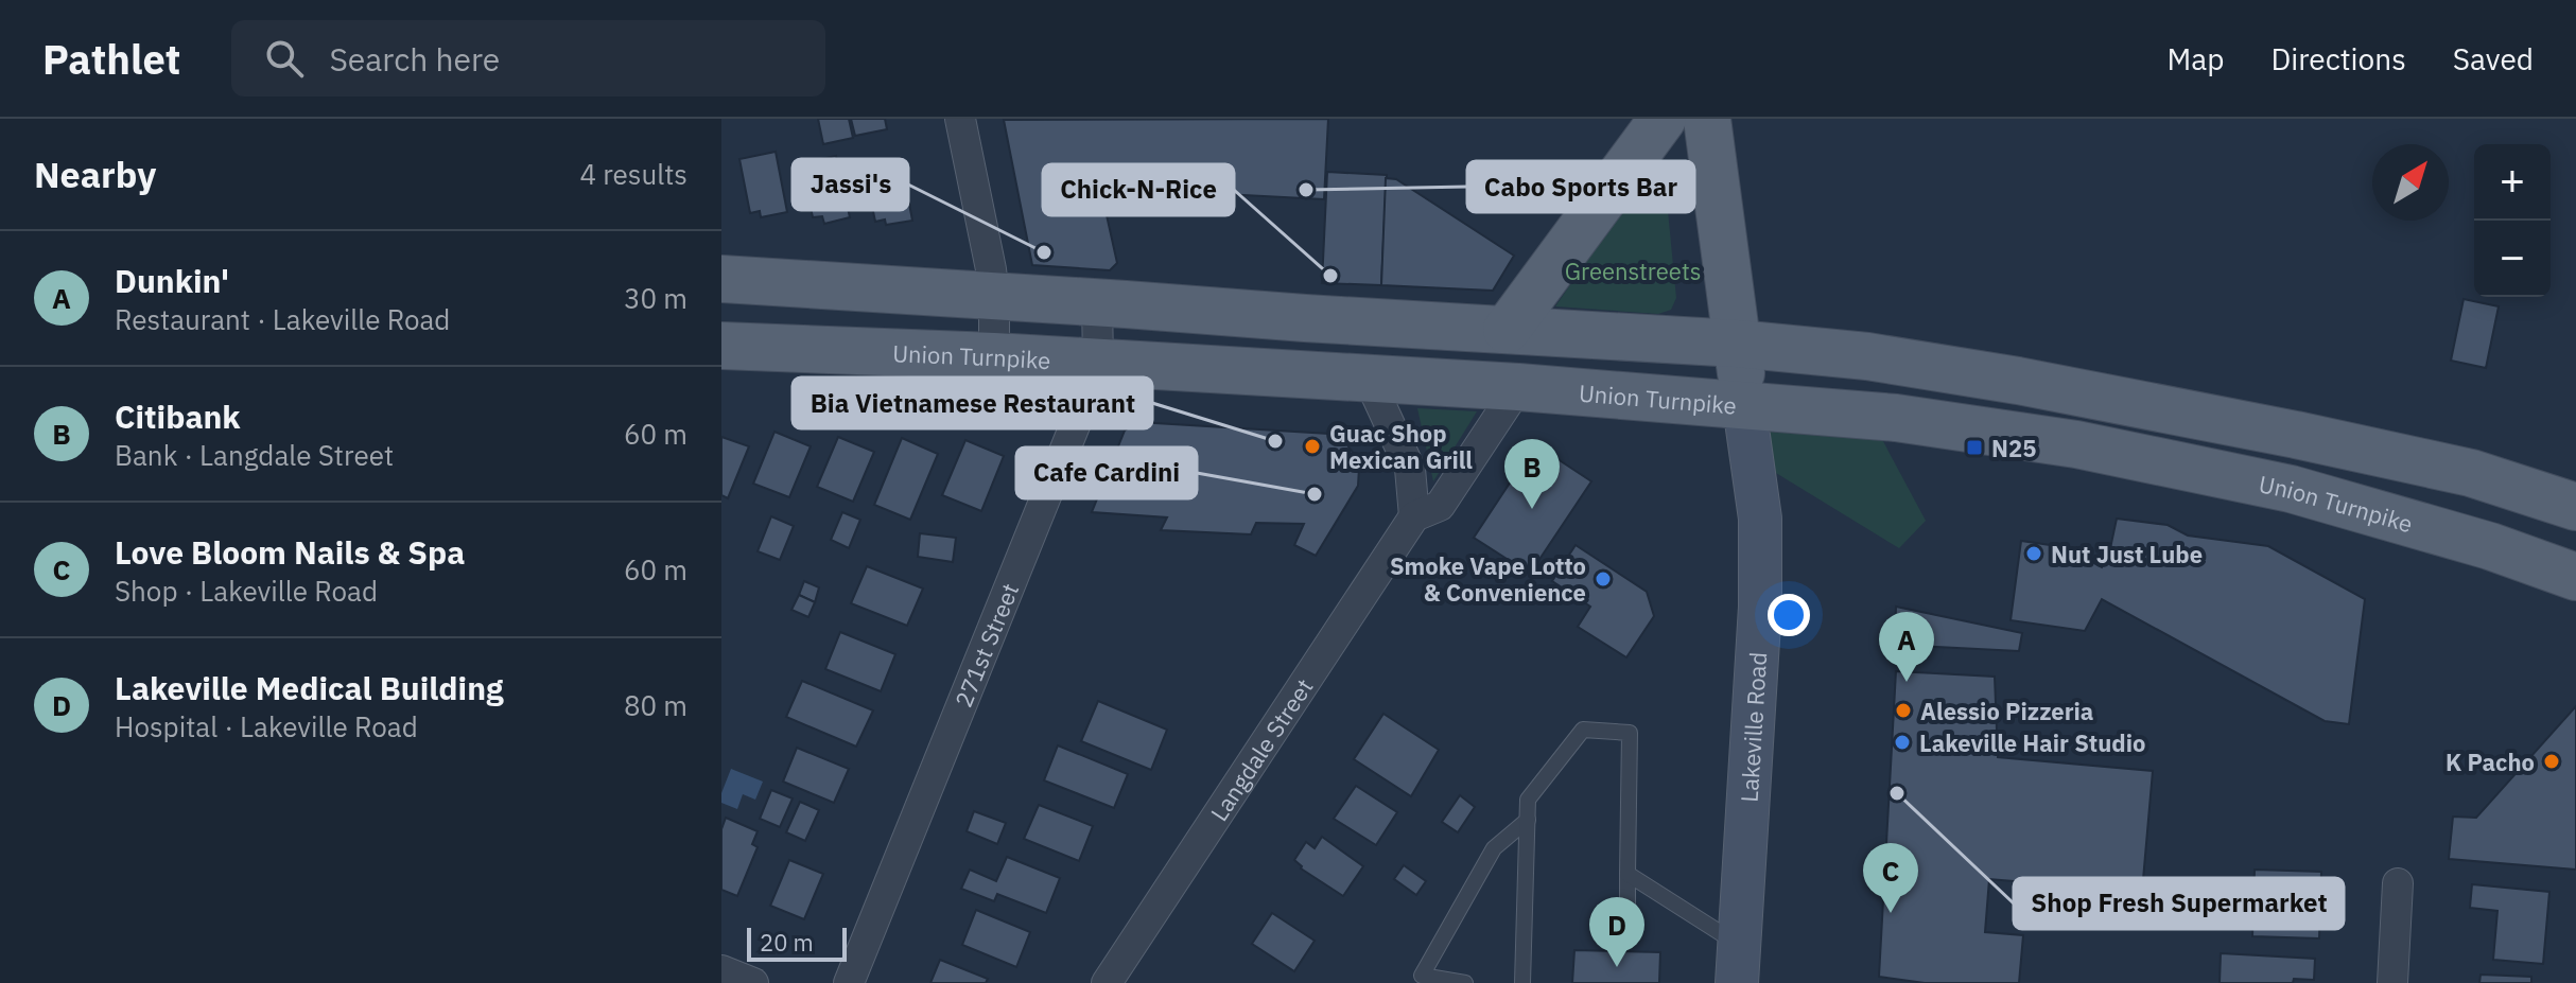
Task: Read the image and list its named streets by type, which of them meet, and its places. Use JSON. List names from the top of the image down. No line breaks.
{"streets":{"main road":["Union Turnpike","Lakeville Road"],"street":["271st Street","Langdale Street"]},"crossings":[["Union Turnpike","271st Street"],["Union Turnpike","Lakeville Road"],["Union Turnpike","Langdale Street"]],"parks":["Greenstreets"],"places":{"other":["Cabo Sports Bar","Jassi's","Chick-N-Rice","Bia Vietnamese Restaurant","Guac Shop Mexican Grill","Cafe Cardini","Nut Just Lube","Smoke Vape Lotto & Convenience","Alessio Pizzeria","Lakeville Hair Studio","K Pacho","Shop Fresh Supermarket"],"transit":["N25"]},"scale_bar":"20 m","north":"top right","page":{"header":"Pathlet","search":"Search here","nav":["Map","Directions","Saved"],"heading":["Nearby","4 results"],"map_buttons":["+","−"],"list":[{"mark":"A","name":"Dunkin'","note":"Restaurant · Lakeville Road","value":"30 m"},{"mark":"B","name":"Citibank","note":"Bank · Langdale Street","value":"60 m"},{"mark":"C","name":"Love Bloom Nails & Spa","note":"Shop · Lakeville Road","value":"60 m"},{"mark":"D","name":"Lakeville Medical Building","note":"Hospital · Lakeville Road","value":"80 m"}],"pins":["B","A","C","D"],"scale":"20 m"}}
